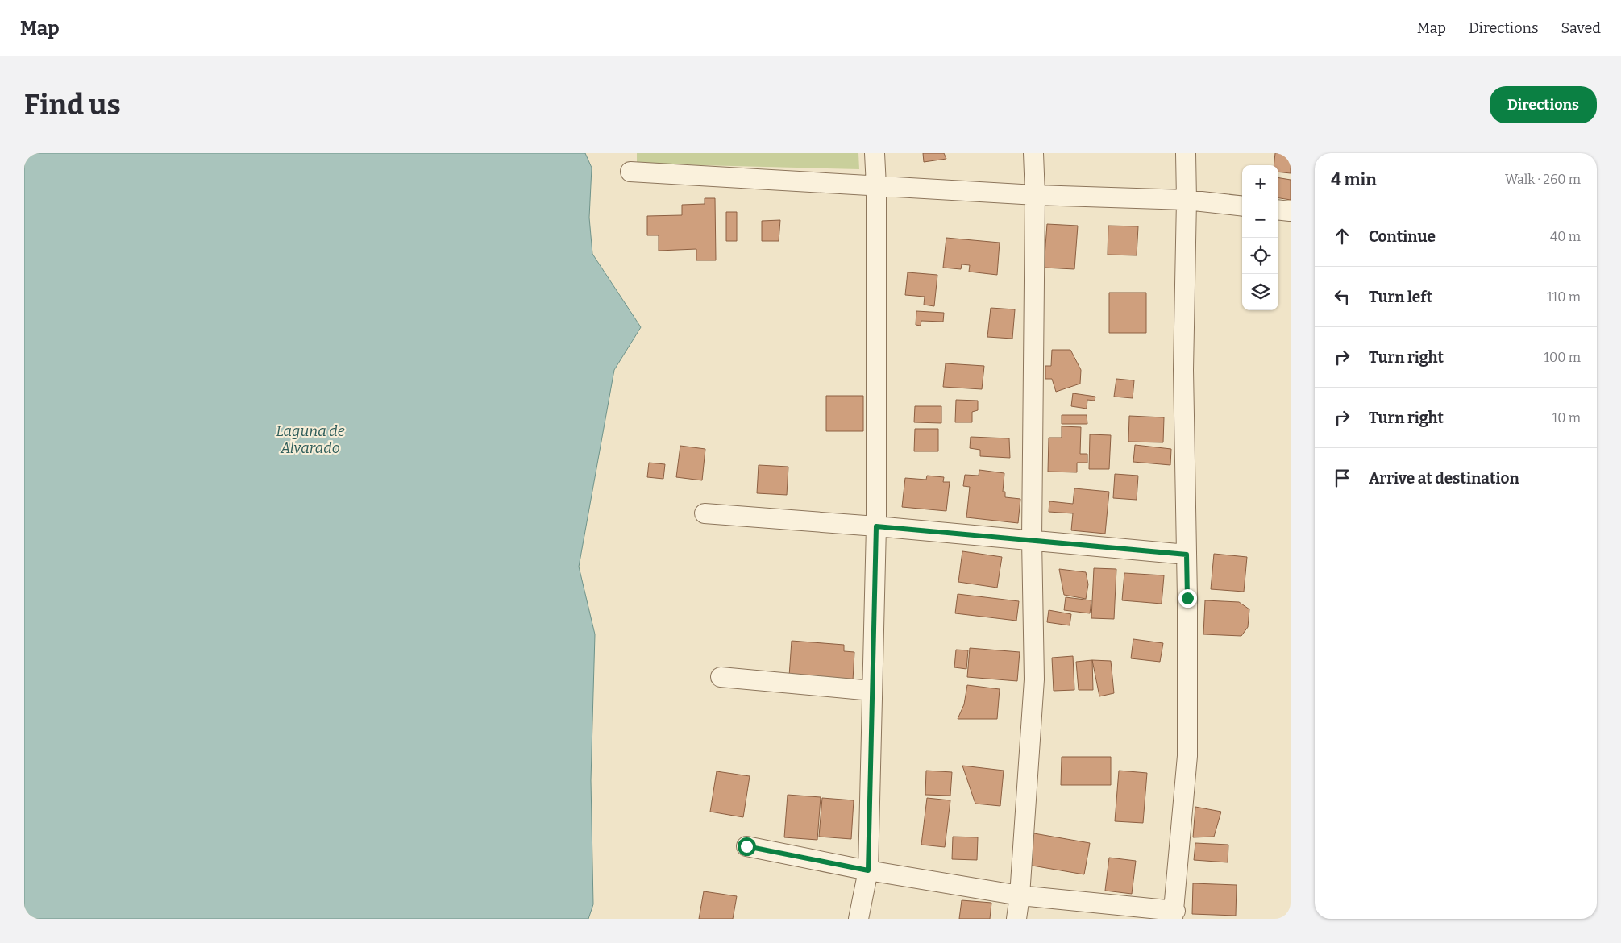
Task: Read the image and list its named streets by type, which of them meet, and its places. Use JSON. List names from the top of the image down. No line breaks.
{"water":["Laguna de Alvarado"],"page":{"header":"Map","nav":["Map","Directions","Saved"],"buttons":"Directions","title":"Find us","heading":["4 min","Walk · 260 m"],"map_buttons":["+","−"],"list":[["Continue","40 m"],["Turn left","110 m"],["Turn right","100 m"],["Turn right","10 m"],"Arrive at destination"]}}
